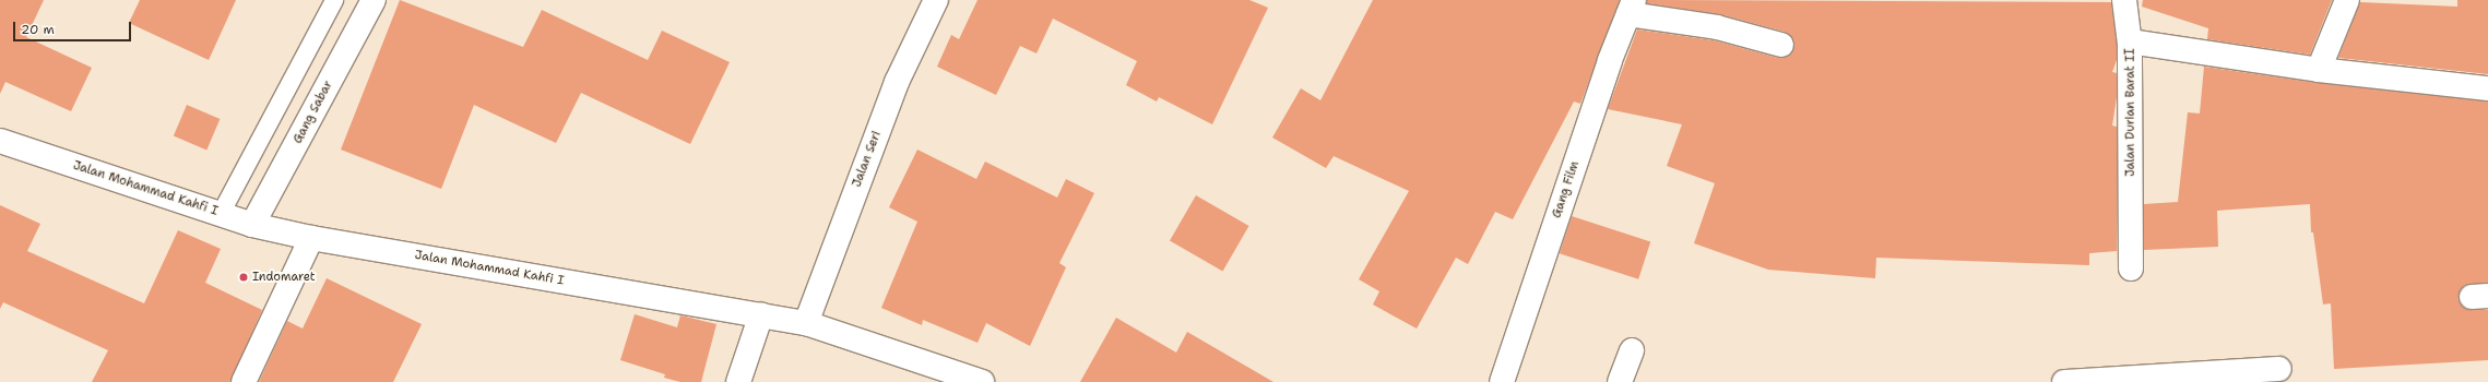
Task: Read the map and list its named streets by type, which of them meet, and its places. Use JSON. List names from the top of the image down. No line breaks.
{"streets":{"street":["Gang Sabar","Jalan Durian Barat II","Jalan Seri","Jalan Mohammad Kahfi I","Gang Film"]},"crossings":[["Gang Sabar","Jalan Mohammad Kahfi I"],["Jalan Seri","Jalan Mohammad Kahfi I"]],"places":["Indomaret"],"scale_bar":"20 m"}
